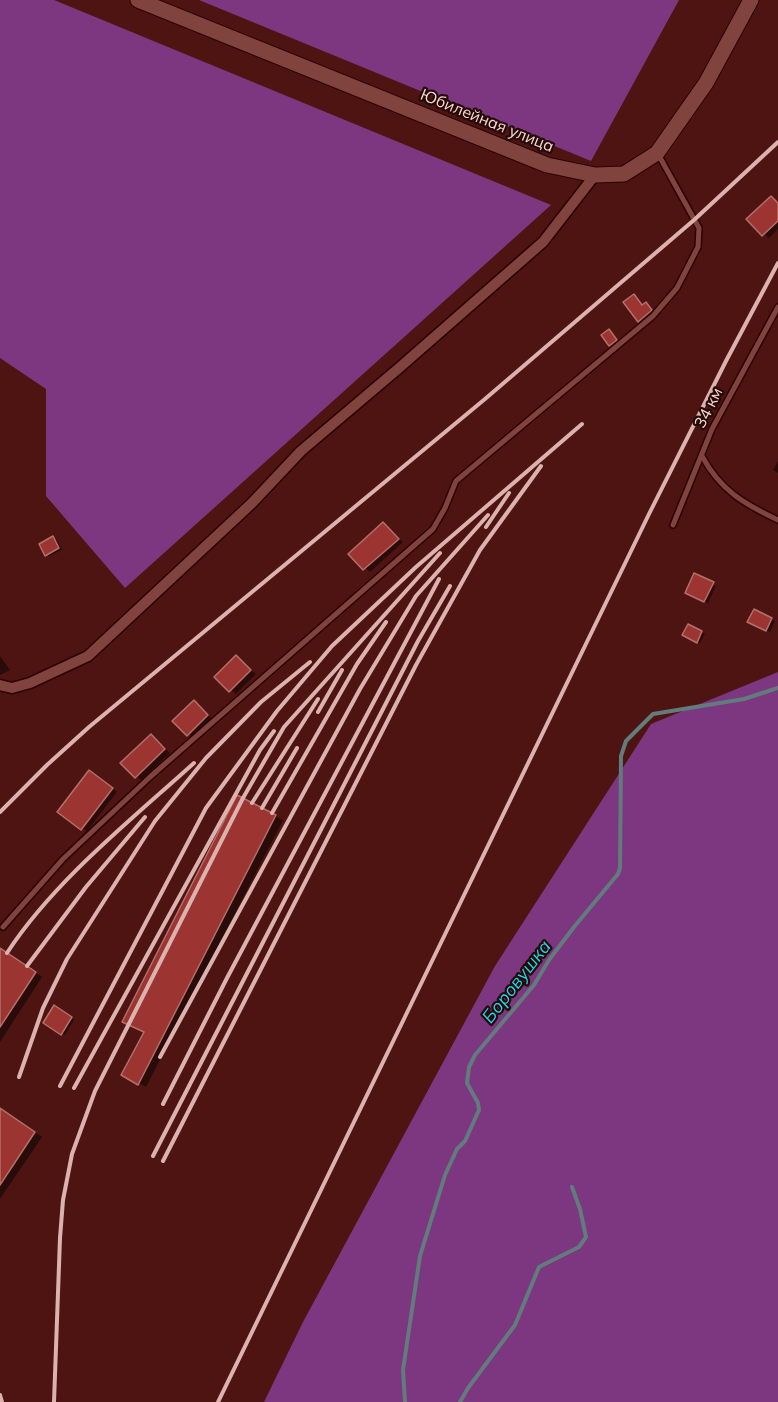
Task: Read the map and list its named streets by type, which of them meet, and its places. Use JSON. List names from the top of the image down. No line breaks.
{"streets":{"main road":["Юбилейная улица"],"lane":["34 км"]},"water":["Боровушка"]}
